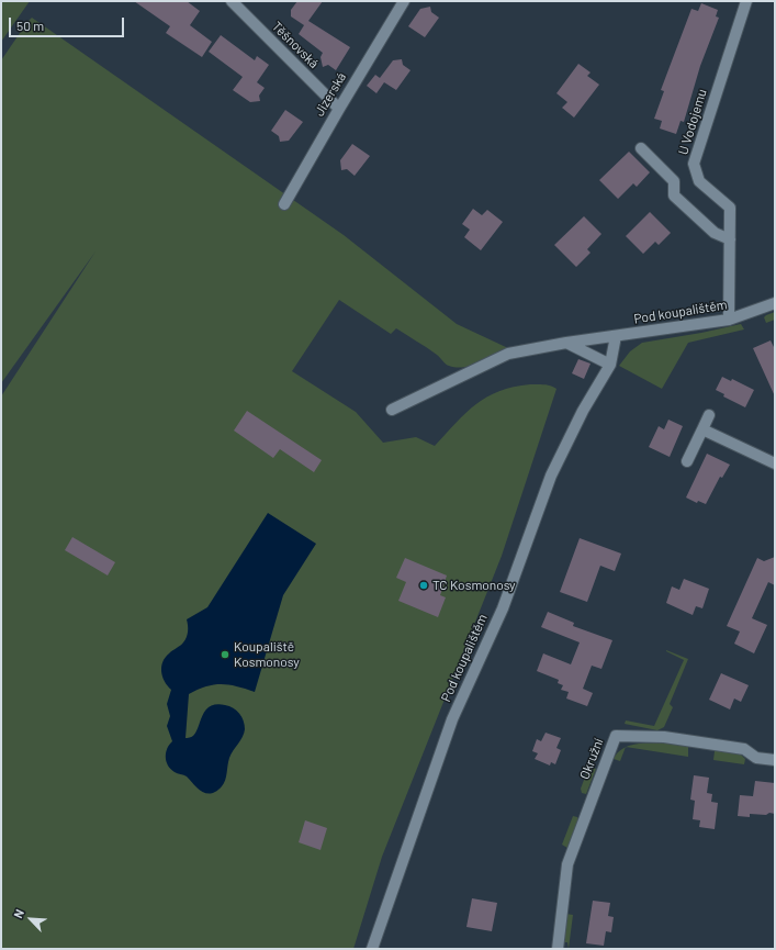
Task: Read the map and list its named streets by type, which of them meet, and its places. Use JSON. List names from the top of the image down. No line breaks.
{"streets":{"street":["Těšnovská","Jizerská","U Vodojemu","Pod koupalištěm","Okružní"]},"crossings":[["Těšnovská","Jizerská"],["U Vodojemu","Pod koupalištěm"]],"places":["TC Kosmonosy","Koupaliště Kosmonosy"],"scale_bar":"50 m","north":"top left"}
